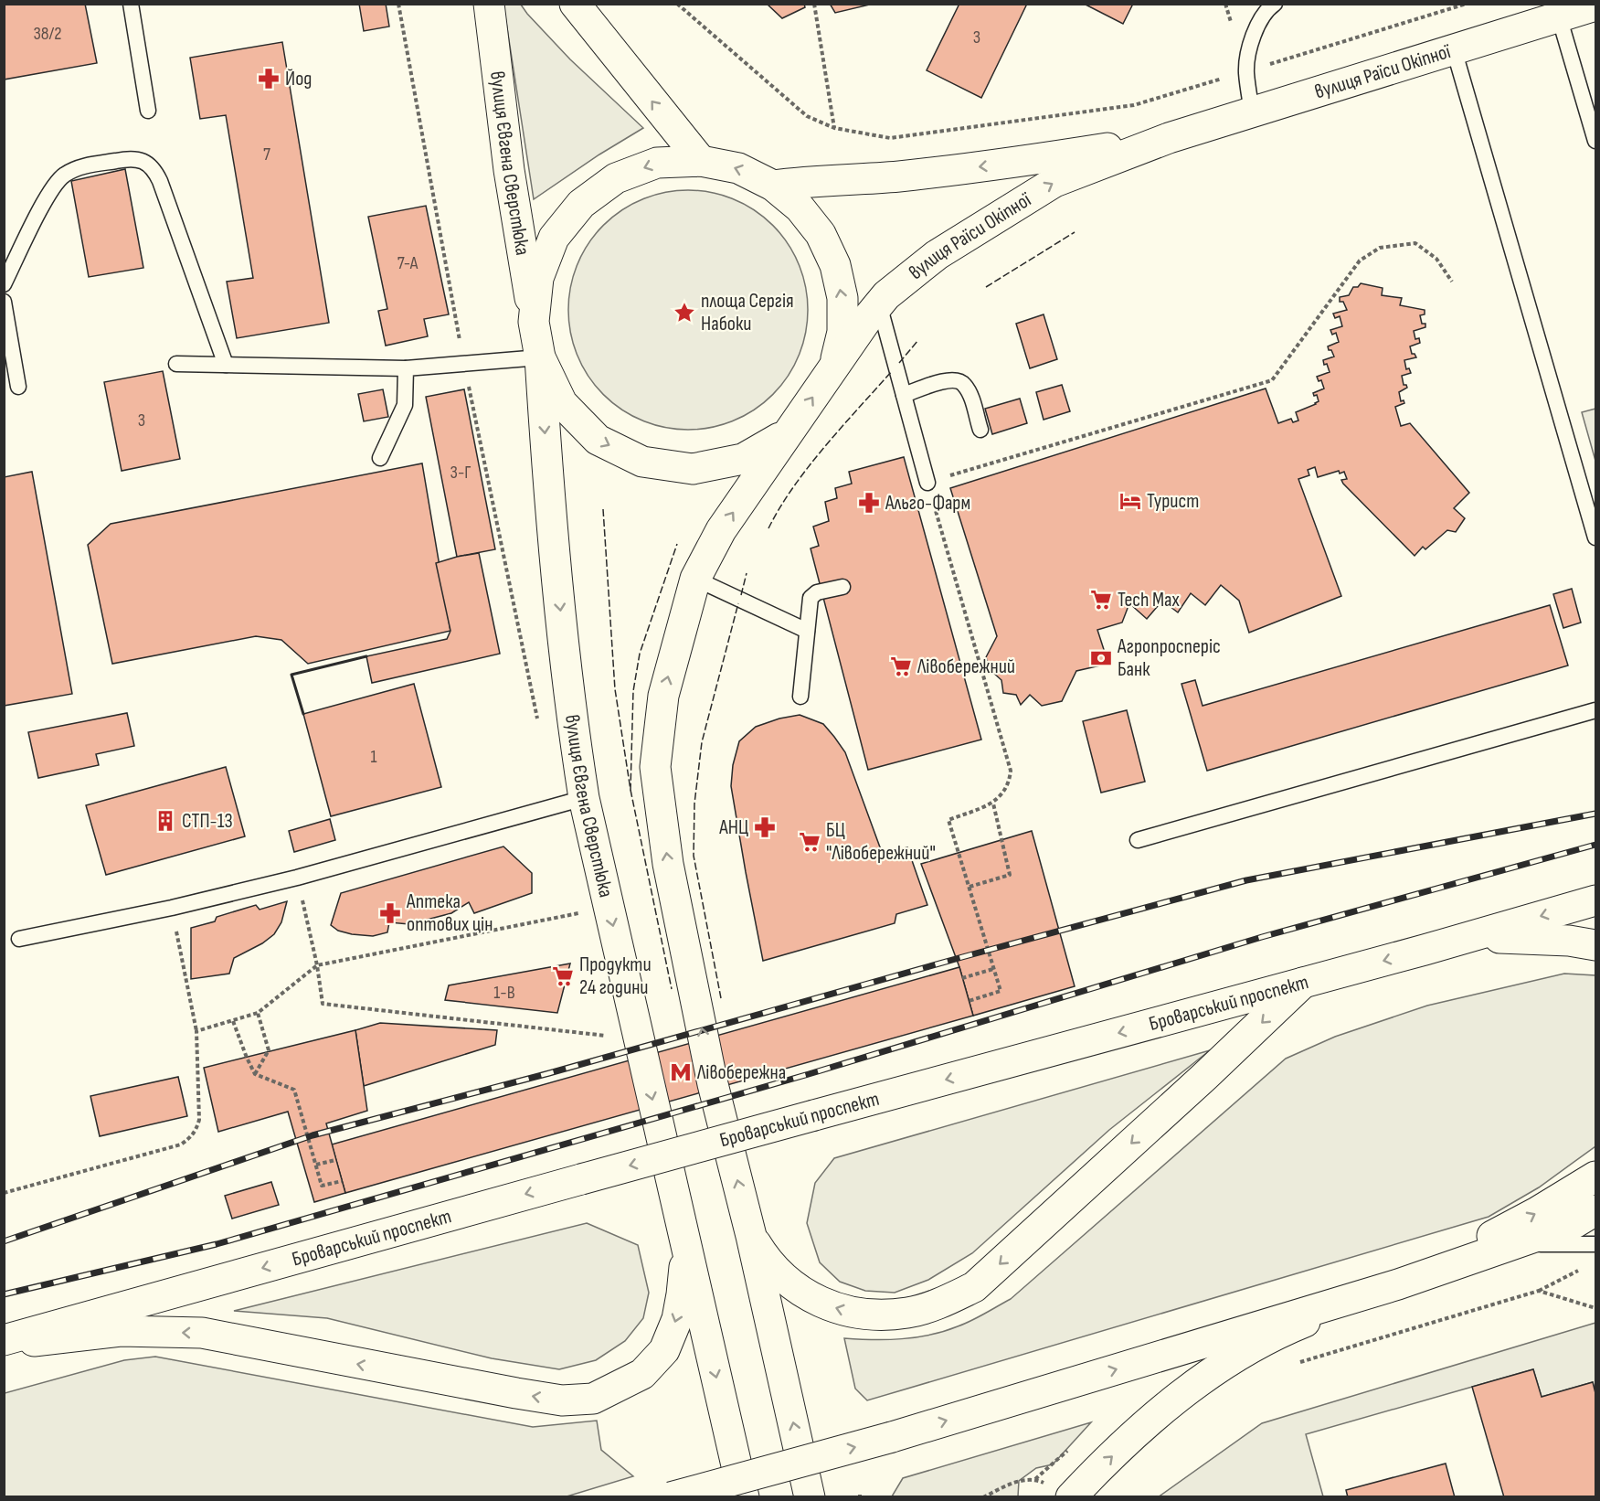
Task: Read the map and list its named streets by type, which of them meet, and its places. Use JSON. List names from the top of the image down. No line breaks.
{"streets":{"main road":["вулиця Раїси Окіпної","вулиця Євгена Сверстюка","Броварський проспект"]},"one_way":["Броварський проспект"],"places":{"pharmacy":["Йод","Альго-Фарм","АНЦ","Аптека оптових цін"],"place":["площа Сергія Набоки"],"hotel":["Турист"],"supermarket":["Tech Max","Лівобережний","БЦ \"Лівобережний\"","Продукти 24 години"],"bank":["Агропросперіс Банк"],"building":["СТП-13"],"metro station":["Лівобережна"]},"house_numbers":["38/2","3","7","7-А","3","3-Г","1","1-В"]}
